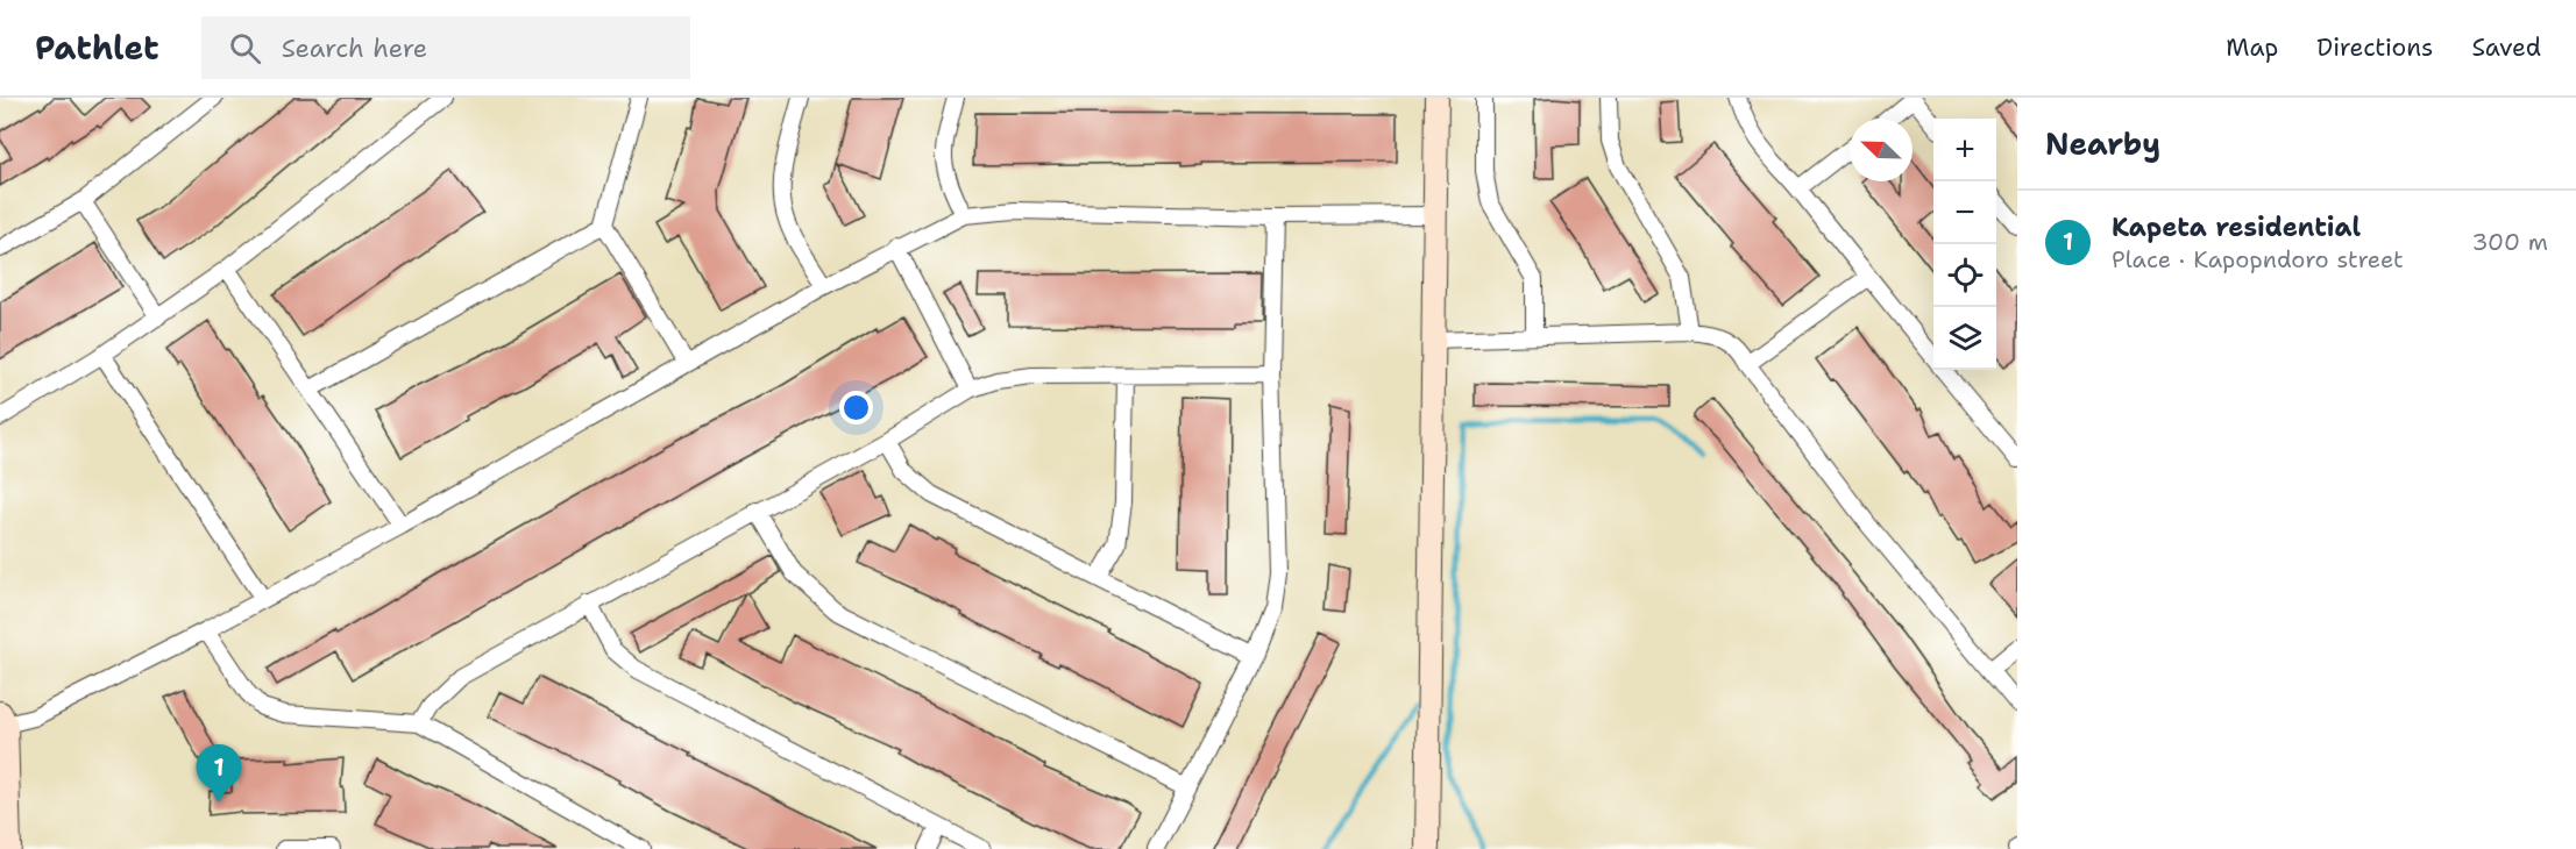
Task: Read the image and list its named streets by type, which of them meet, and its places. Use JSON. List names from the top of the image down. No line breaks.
{"north":"top left","page":{"header":"Pathlet","search":"Search here","nav":["Map","Directions","Saved"],"heading":"Nearby","map_buttons":["+","−"],"list":[{"mark":"1","name":"Kapeta residential","note":"Place · Kapopndoro street","value":"300 m"}],"pins":"1"}}
